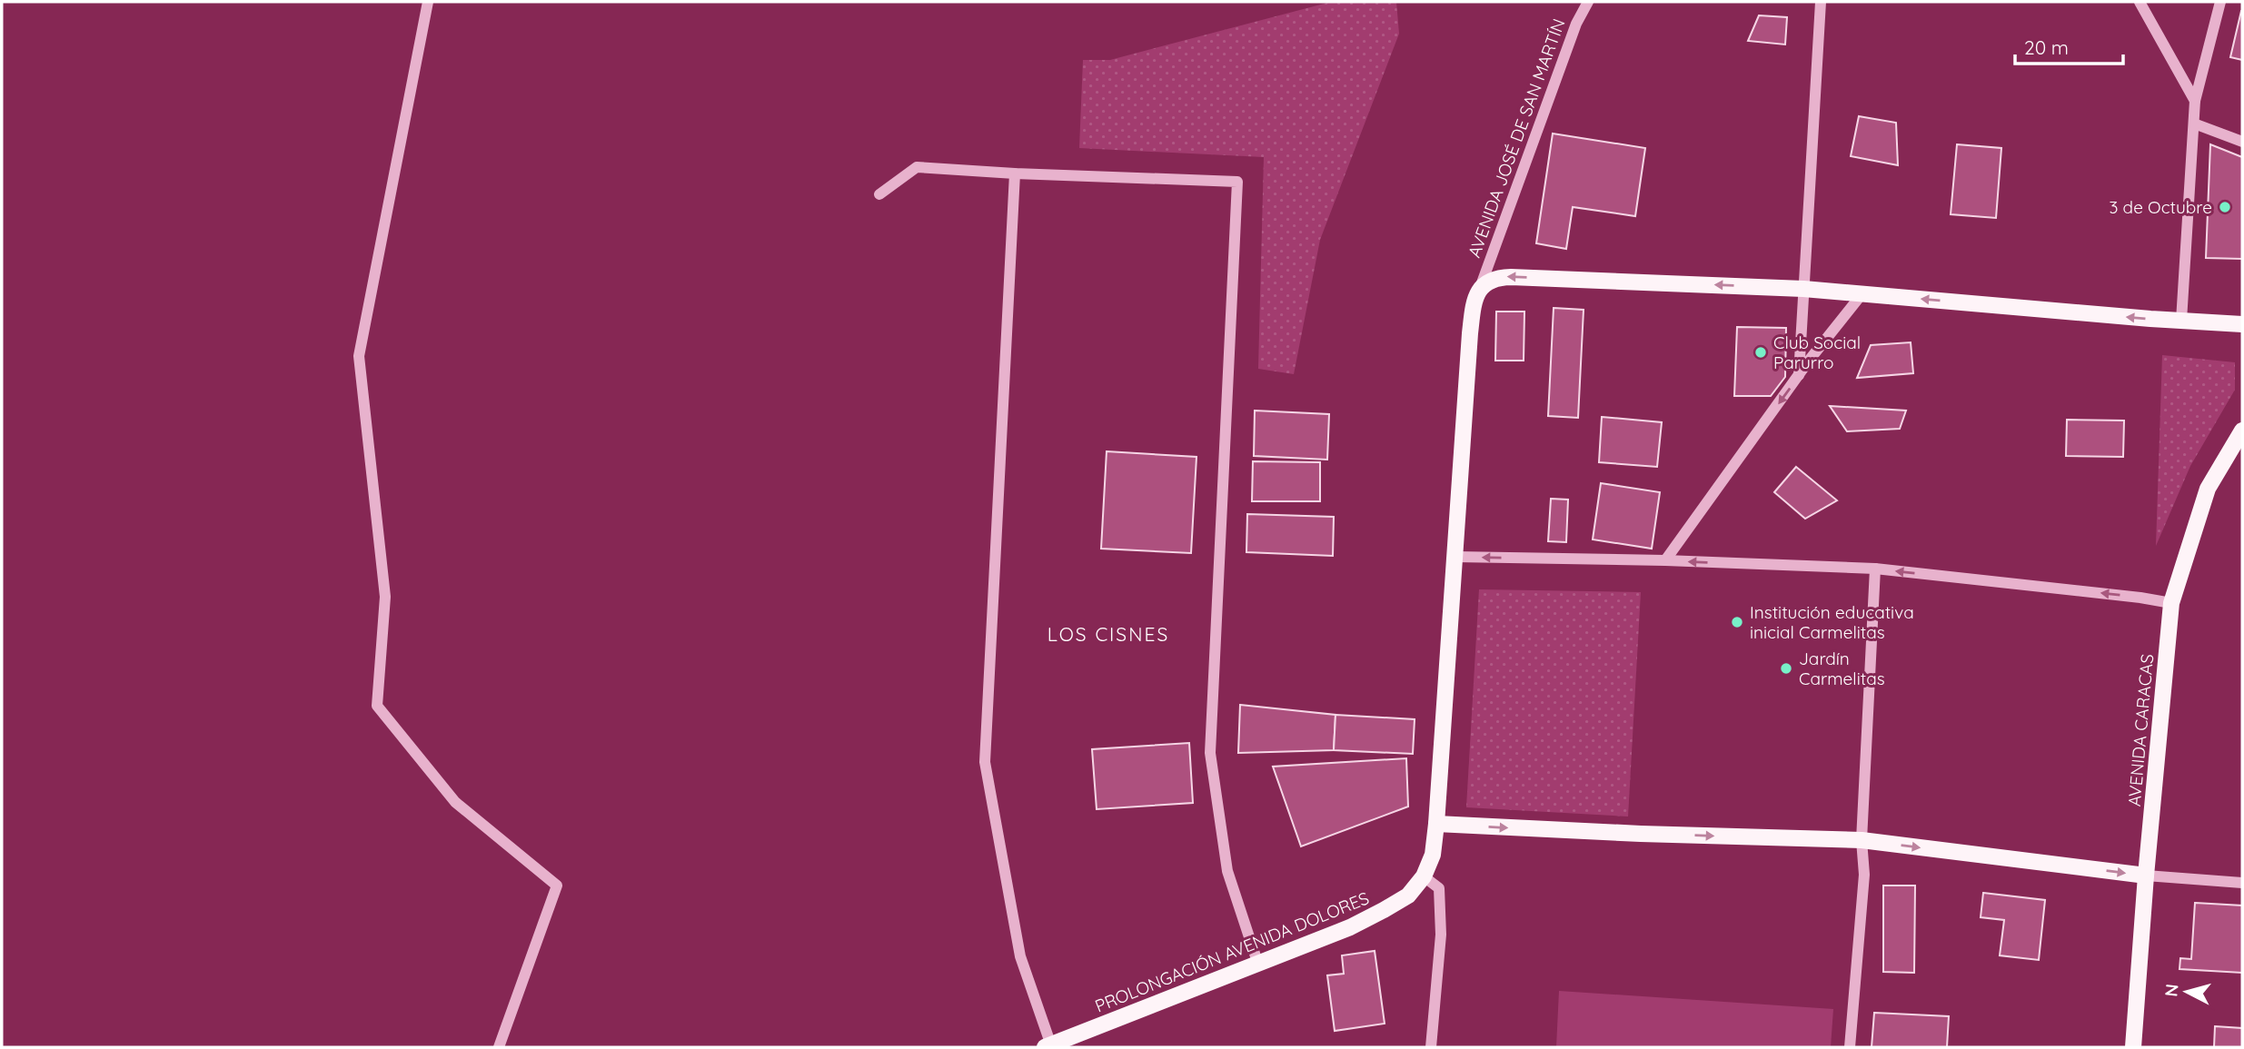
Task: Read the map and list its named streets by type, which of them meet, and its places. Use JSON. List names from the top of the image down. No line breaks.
{"streets":{"main road":["AVENIDA CARACAS","PROLONGACIÓN AVENIDA DOLORES"],"street":["AVENIDA JOSÉ DE SAN MARTÍN"]},"districts":["LOS CISNES"],"places":["3 de Octubre","Club Social Parurro","Institución educativa inicial Carmelitas","Jardín Carmelitas"],"scale_bar":"20 m","north":"left"}
